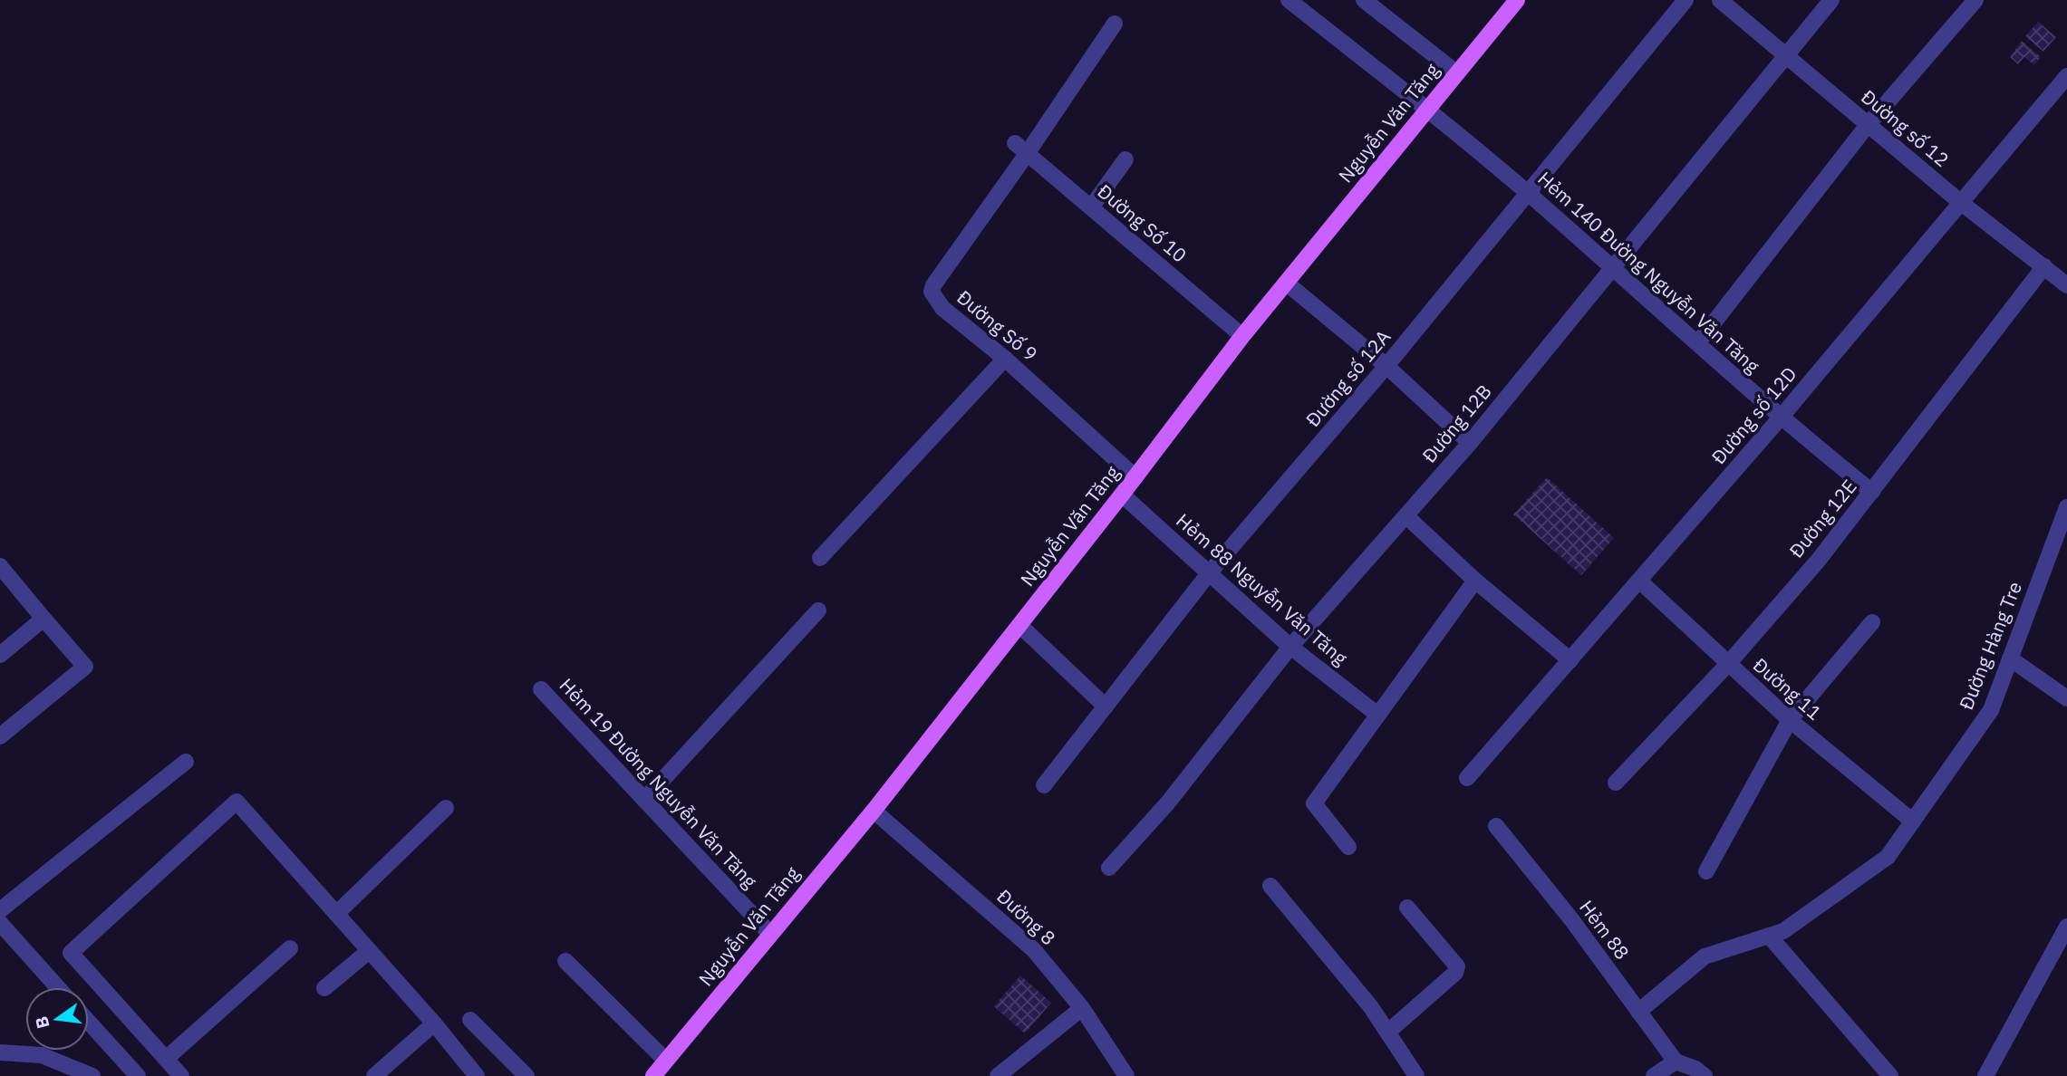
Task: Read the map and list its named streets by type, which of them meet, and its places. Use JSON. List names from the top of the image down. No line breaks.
{"streets":{"main road":["Nguyễn Văn Tăng"],"street":["Đường số 12","Đường Số 10","Hẻm 140 Đường Nguyễn Văn Tăng","Đường Số 9","Đường số 12A","Đường số 12D","Đường 12B","Đường 12E","Hẻm 88 Nguyễn Văn Tăng","Đường Hàng Tre","Đường 11","Hẻm 19 Đường Nguyễn Văn Tăng","Đường 8","Hẻm 88"]},"crossings":[["Nguyễn Văn Tăng","Đường Số 10"],["Nguyễn Văn Tăng","Hẻm 140 Đường Nguyễn Văn Tăng"],["Nguyễn Văn Tăng","Đường Số 9"],["Nguyễn Văn Tăng","Hẻm 88 Nguyễn Văn Tăng"],["Nguyễn Văn Tăng","Hẻm 19 Đường Nguyễn Văn Tăng"],["Nguyễn Văn Tăng","Đường 8"],["Đường số 12","Đường số 12D"],["Đường số 12","Đường 12B"],["Đường số 12","Đường 12E"],["Đường Số 10","Đường Số 9"],["Hẻm 140 Đường Nguyễn Văn Tăng","Đường số 12A"],["Hẻm 140 Đường Nguyễn Văn Tăng","Đường số 12D"],["Hẻm 140 Đường Nguyễn Văn Tăng","Đường 12B"],["Hẻm 140 Đường Nguyễn Văn Tăng","Đường 12E"],["Đường số 12A","Hẻm 88 Nguyễn Văn Tăng"],["Đường số 12D","Đường 11"],["Đường 12B","Hẻm 88 Nguyễn Văn Tăng"],["Đường 12E","Đường 11"],["Đường Hàng Tre","Đường 11"],["Đường Hàng Tre","Hẻm 88"]],"north":"left"}
